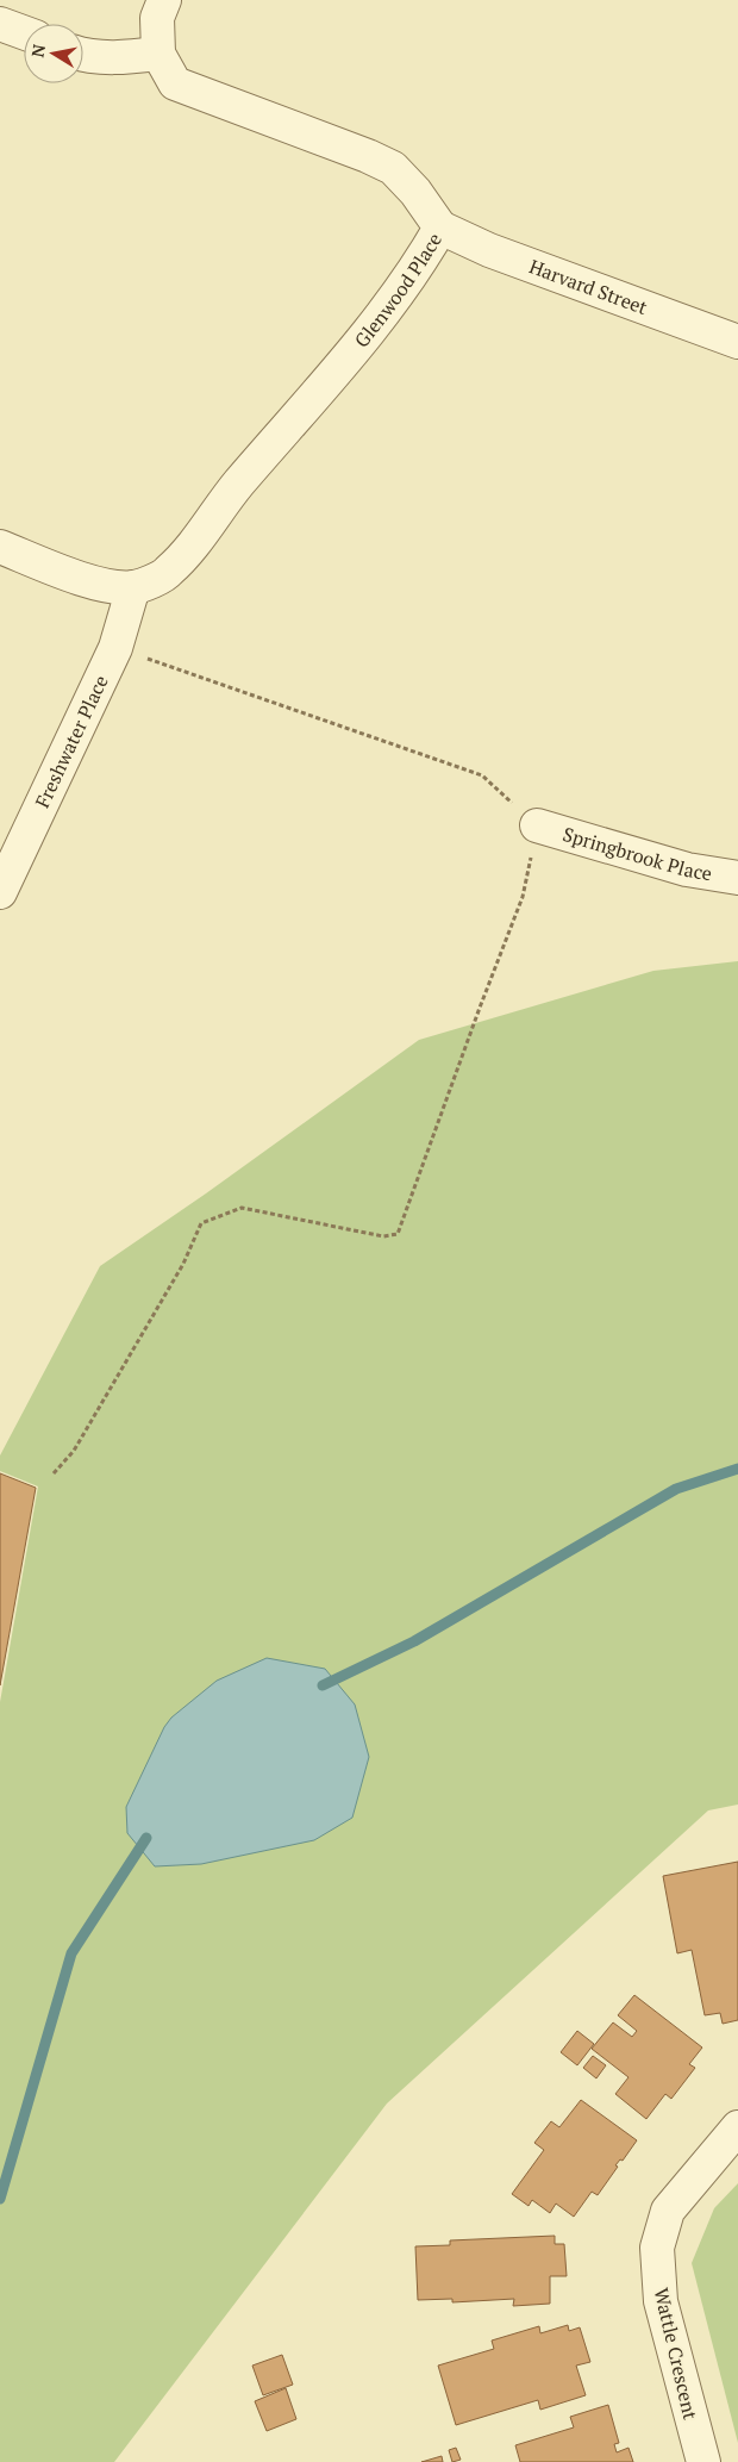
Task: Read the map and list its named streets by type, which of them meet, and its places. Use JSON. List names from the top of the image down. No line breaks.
{"streets":{"street":["Harvard Street","Glenwood Place","Freshwater Place","Springbrook Place","Wattle Crescent"]},"crossings":[["Harvard Street","Glenwood Place"],["Glenwood Place","Freshwater Place"]],"north":"left"}
